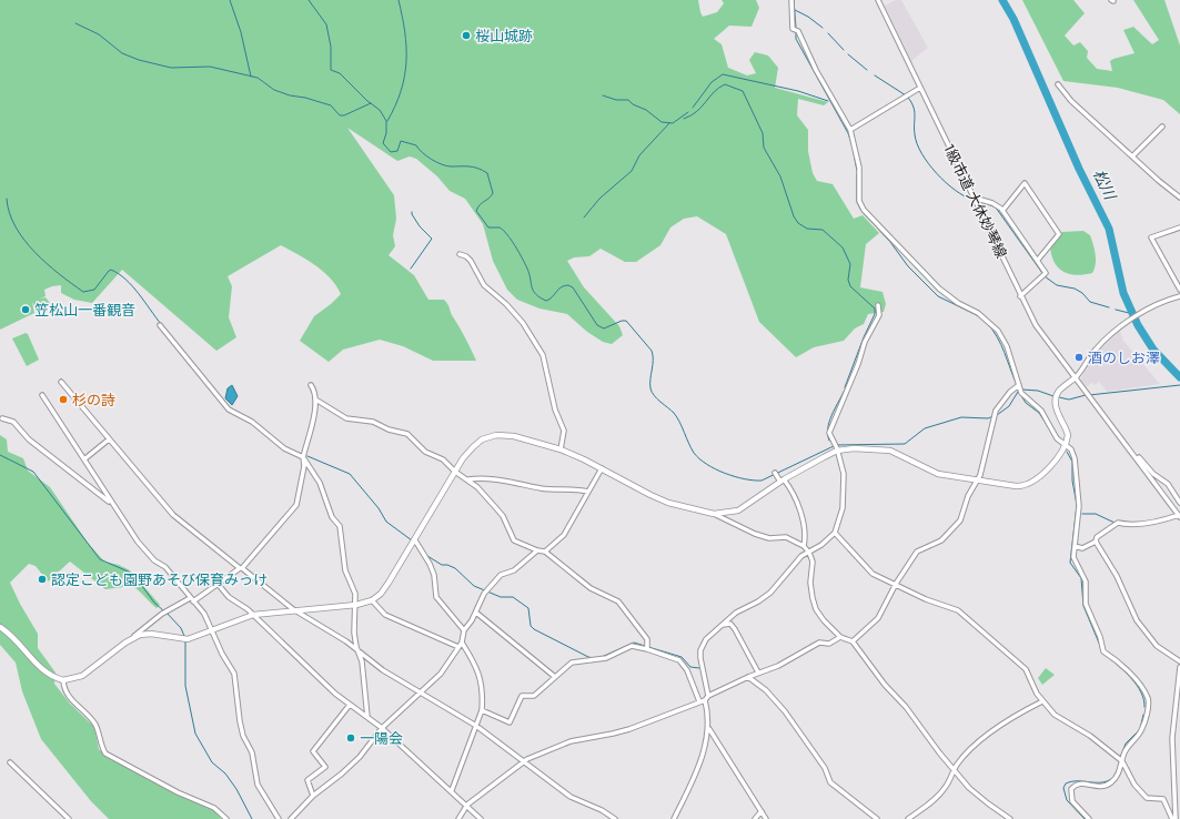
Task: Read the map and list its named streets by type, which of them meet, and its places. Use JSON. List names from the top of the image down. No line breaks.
{"streets":{"street":["1級市道 大休妙琴線"]},"water":["松川"],"places":["桜山城跡","笠松山一番観音","酒のしお澤","杉の詩","認定こども園野あそび保育みっけ","一陽会"]}
